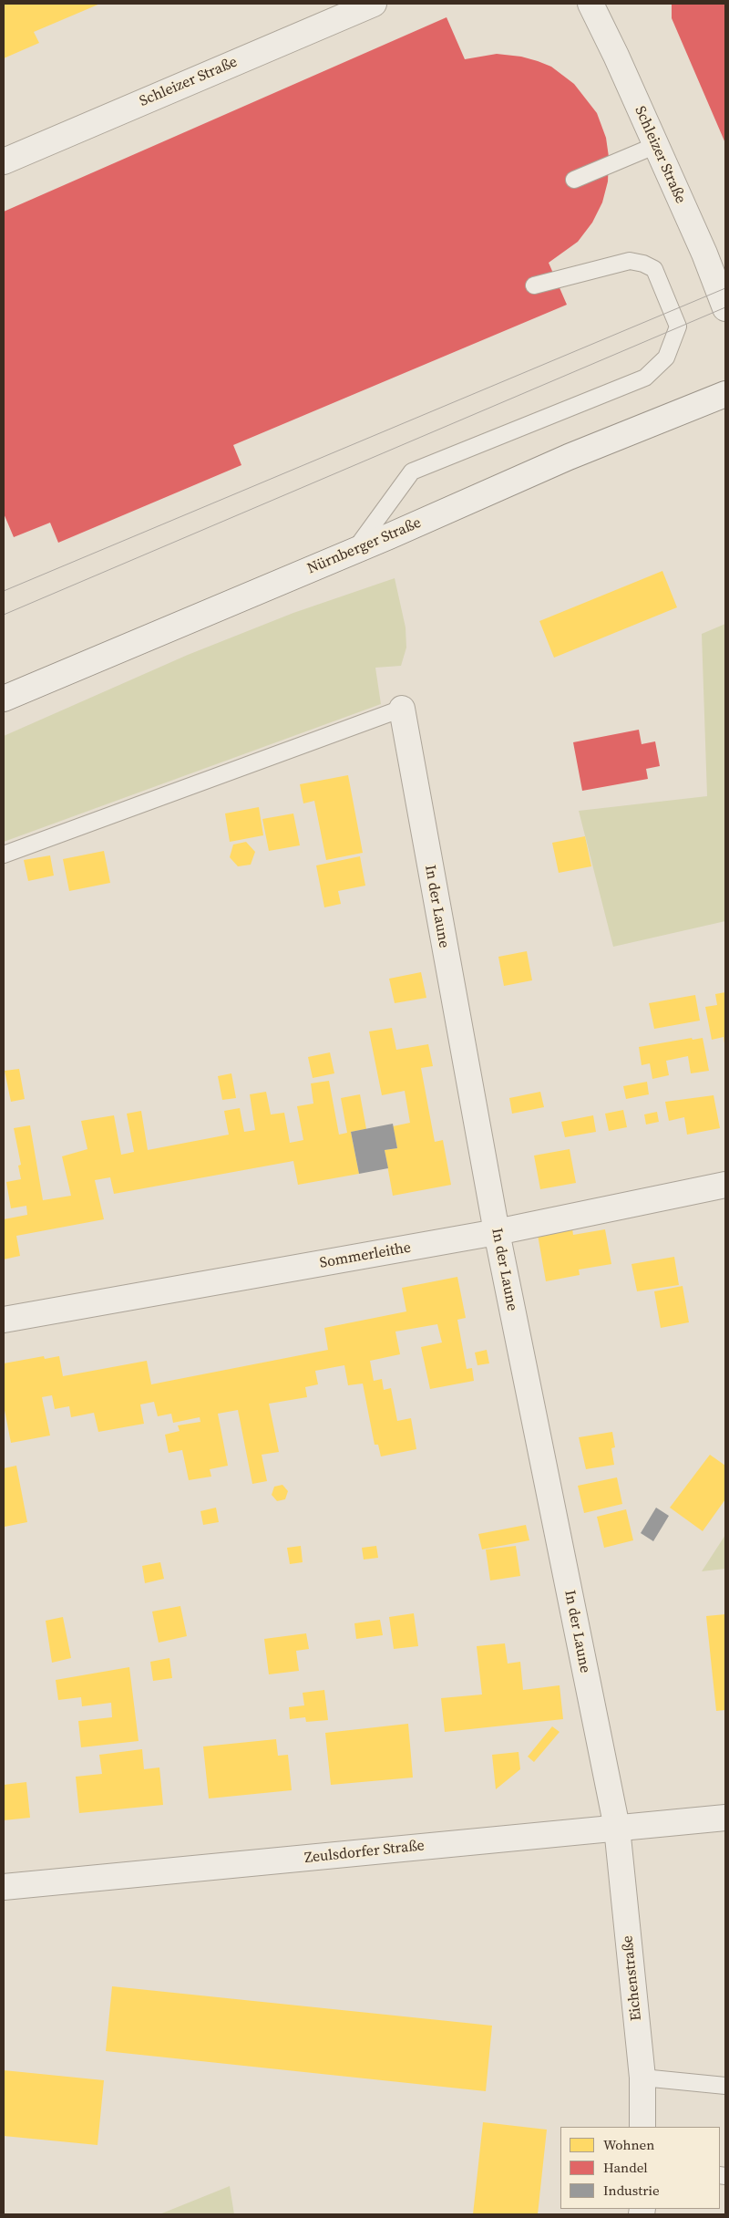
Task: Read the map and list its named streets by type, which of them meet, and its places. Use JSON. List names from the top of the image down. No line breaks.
{"streets":{"street":["Schleizer Straße","Nürnberger Straße","In der Laune","Sommerleithe","Zeulsdorfer Straße","Eichenstraße"]},"crossings":[["In der Laune","Sommerleithe"],["In der Laune","Zeulsdorfer Straße"],["In der Laune","Eichenstraße"],["Zeulsdorfer Straße","Eichenstraße"]],"legend":["Wohnen","Handel","Industrie"]}
